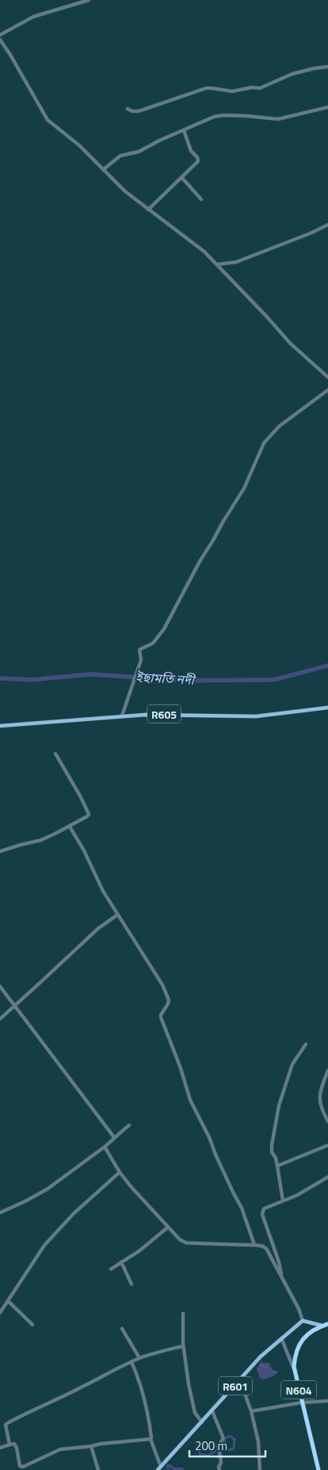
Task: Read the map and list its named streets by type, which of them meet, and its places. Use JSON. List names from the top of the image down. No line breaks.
{"streets":{"highway":["N604"],"main road":["R605","R601"]},"water":["ইছামতি নদী"],"scale_bar":"200 m"}
